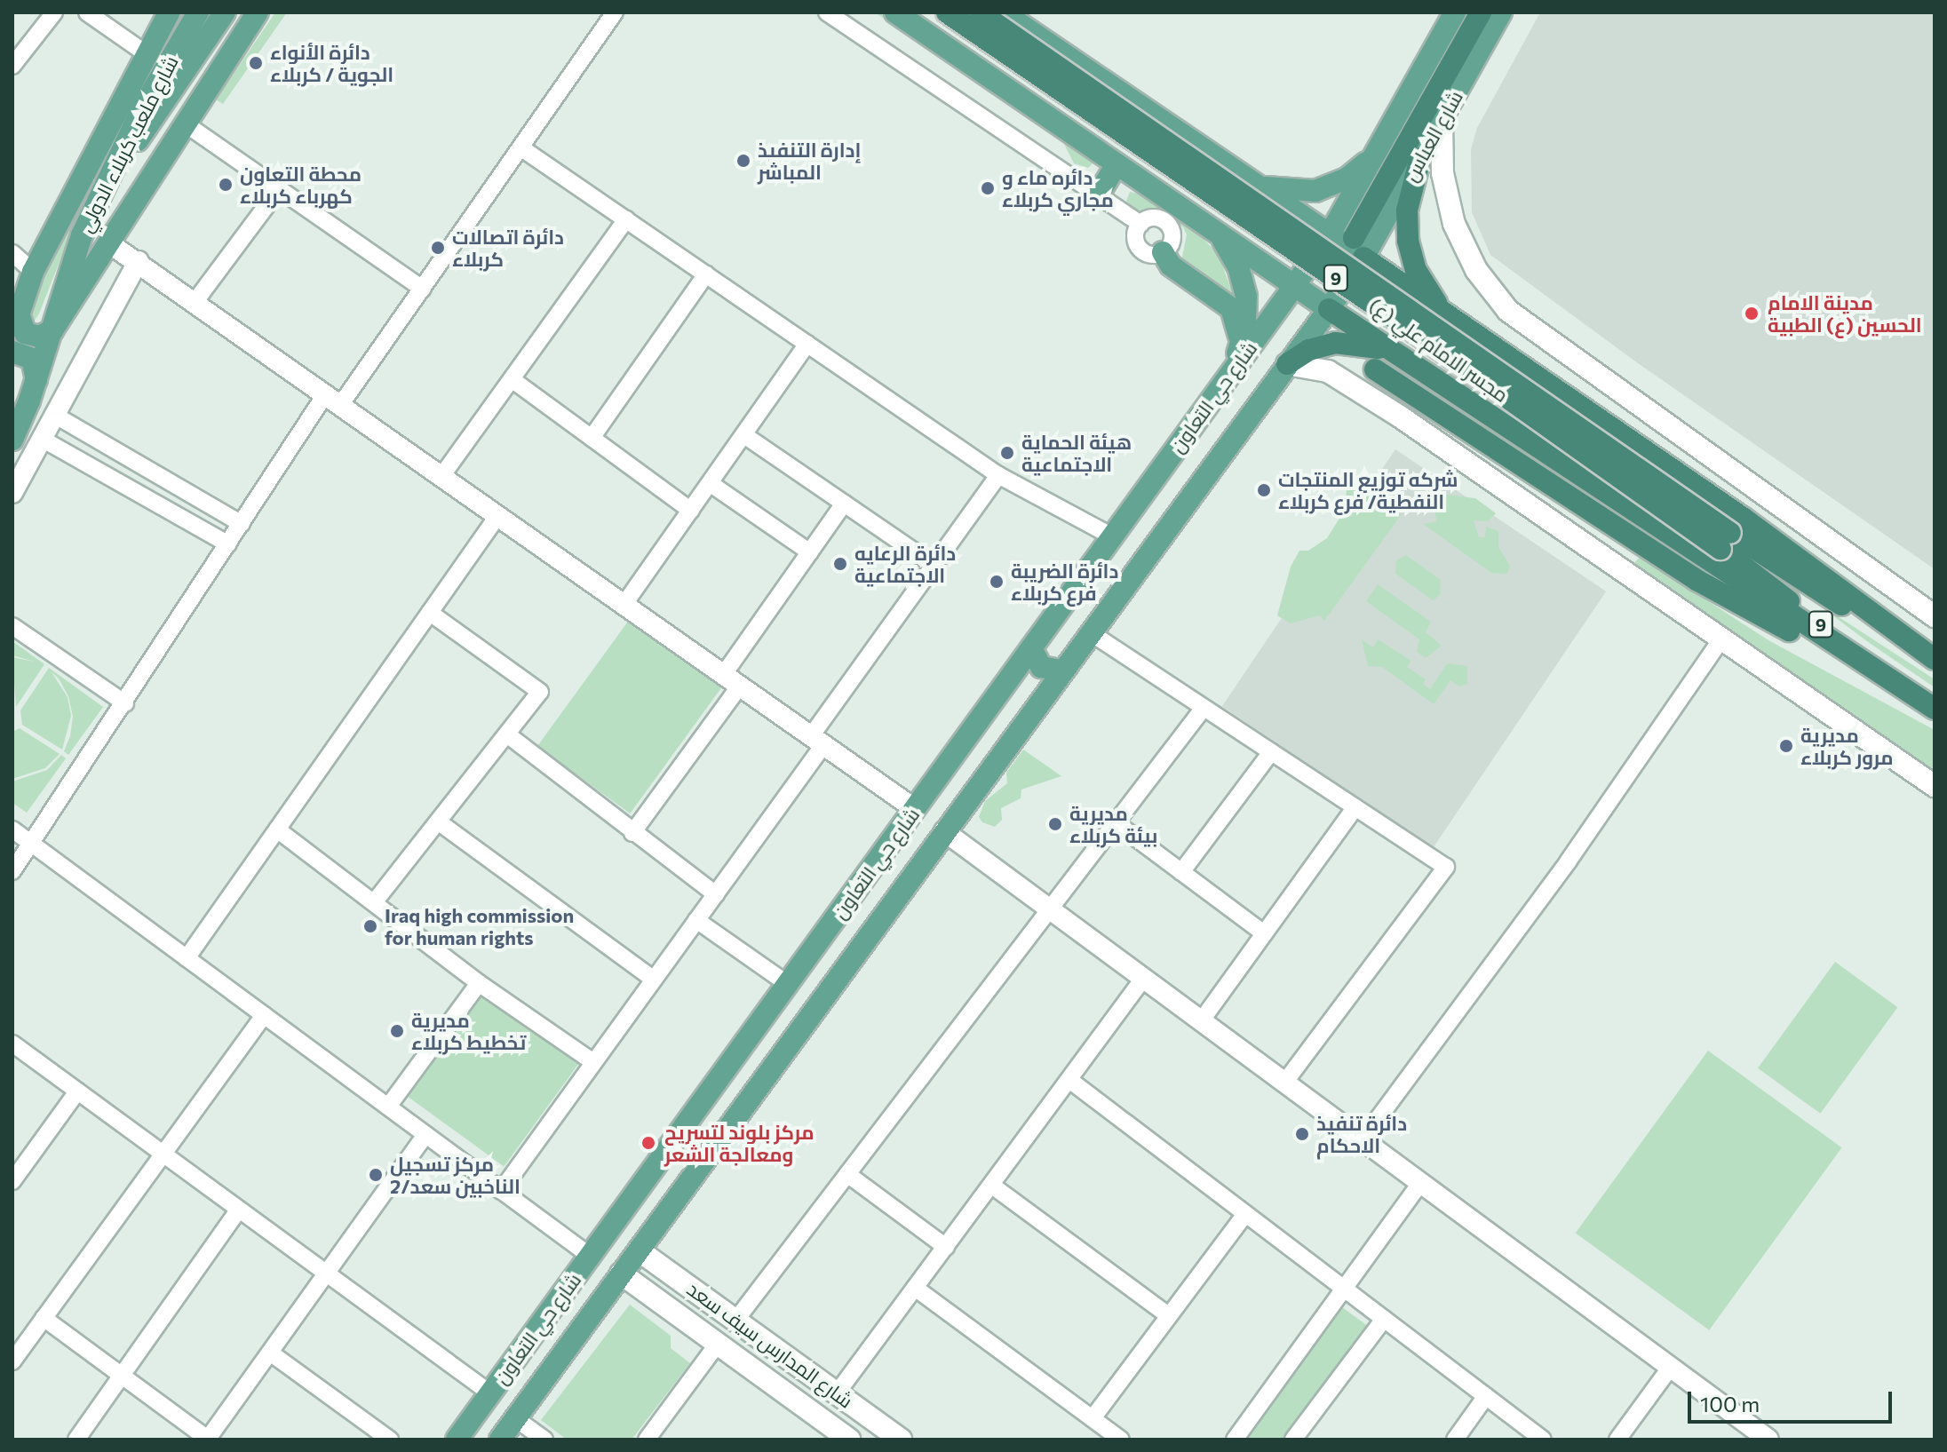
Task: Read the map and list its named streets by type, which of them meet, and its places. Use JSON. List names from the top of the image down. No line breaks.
{"streets":{"highway":["9","مجسر الامام علي (ع)"],"main road":["شارع العباس","شارع ملعب كربلاء الدولي","شارع حي التعاون","شارع المدارس سيف سعد"]},"crossings":[["شارع العباس","شارع حي التعاون"],["شارع حي التعاون","شارع المدارس سيف سعد"]],"places":["دائرة الأنواء الجوية / كربلاء","إدارة التنفيذ المباشر","محطة التعاون كهرباء كربلاء","دائره ماء و مجاري كربلاء","دائرة اتصالات كربلاء","مدينة الامام الحسين (ع) الطبية","هيئة الحماية الاجتماعية","شركه توزيع المنتجات النفطية/ فرع كربلاء","دائرة الرعايه الاجتماعية","دائرة الضريبة فرع كربلاء","مديرية مرور كربلاء","مديرية بيئة كربلاء","Iraq high commission for human rights","مديرية تخطيط كربلاء","دائرة تنفيذ الاحكام","مركز بلوند لتسريح ومعالجة الشعر","مركز تسجيل الناخبين سعد/2"],"scale_bar":"100 m"}
